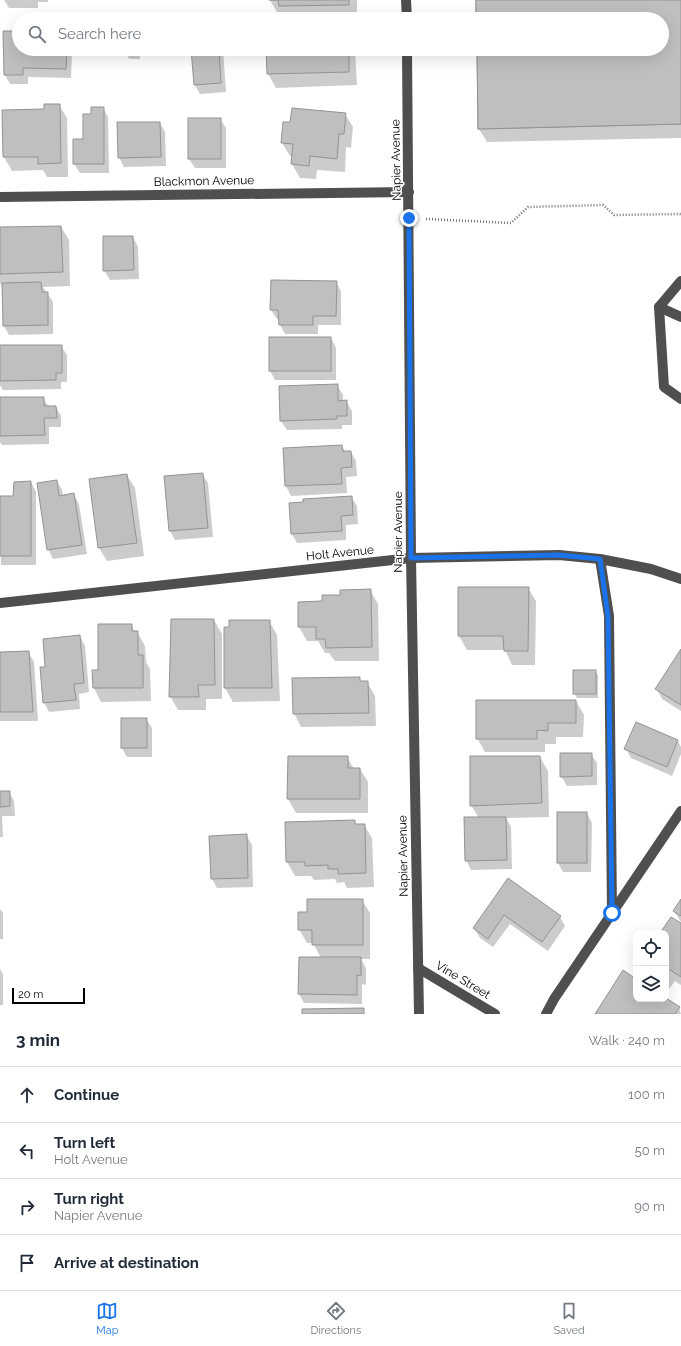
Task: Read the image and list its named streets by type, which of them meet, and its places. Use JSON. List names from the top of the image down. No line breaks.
{"streets":{"street":["Napier Avenue","Blackmon Avenue","Holt Avenue","Vine Street"]},"crossings":[["Napier Avenue","Blackmon Avenue"],["Napier Avenue","Holt Avenue"],["Napier Avenue","Vine Street"]],"scale_bar":"20 m","page":{"search":"Search here","scale":"20 m","heading":["3 min","Walk · 240 m"],"list":[["Continue","100 m"],["Turn left","Holt Avenue","50 m"],["Turn right","Napier Avenue","90 m"],"Arrive at destination"],"nav":["Map","Directions","Saved"]}}
